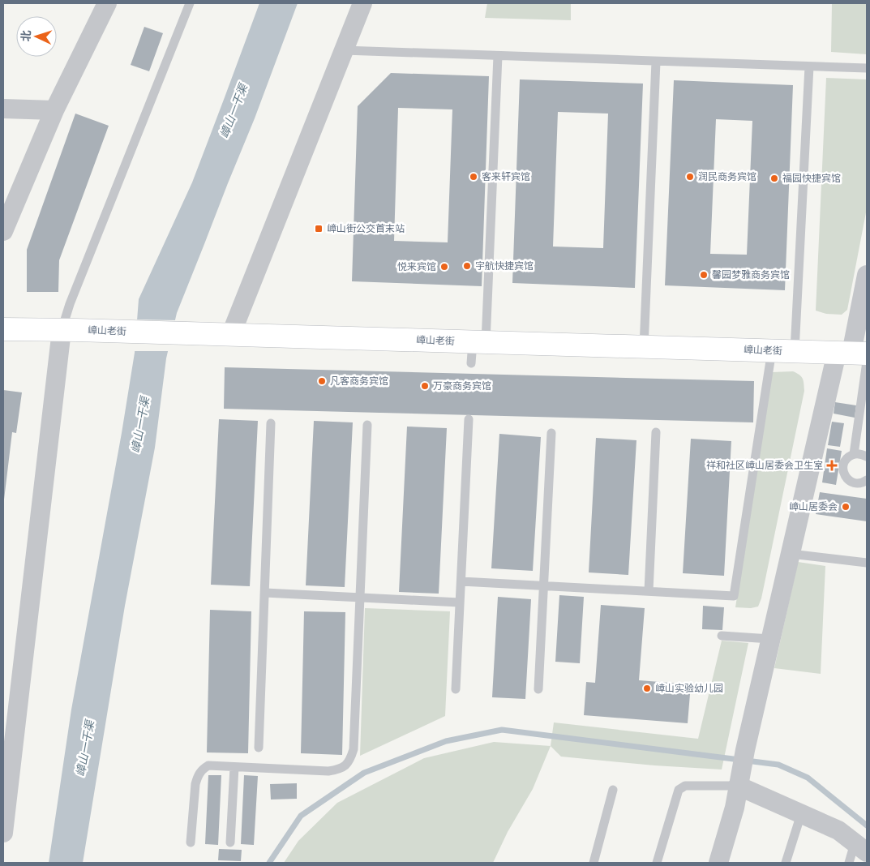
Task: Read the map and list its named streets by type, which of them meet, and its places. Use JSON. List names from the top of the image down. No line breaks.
{"streets":{"street":["嶂山老街"]},"water":["嶂山一干渠"],"places":{"other":["客来轩宾馆","润民商务宾馆","福园快捷宾馆","宇航快捷宾馆","悦来宾馆","馨园梦雅商务宾馆","凡客商务宾馆","万豪商务宾馆","嶂山居委会","嶂山实验幼儿园"],"transit":["嶂山街公交首末站"],"health":["祥和社区嶂山居委会卫生室"]},"north":"left"}
